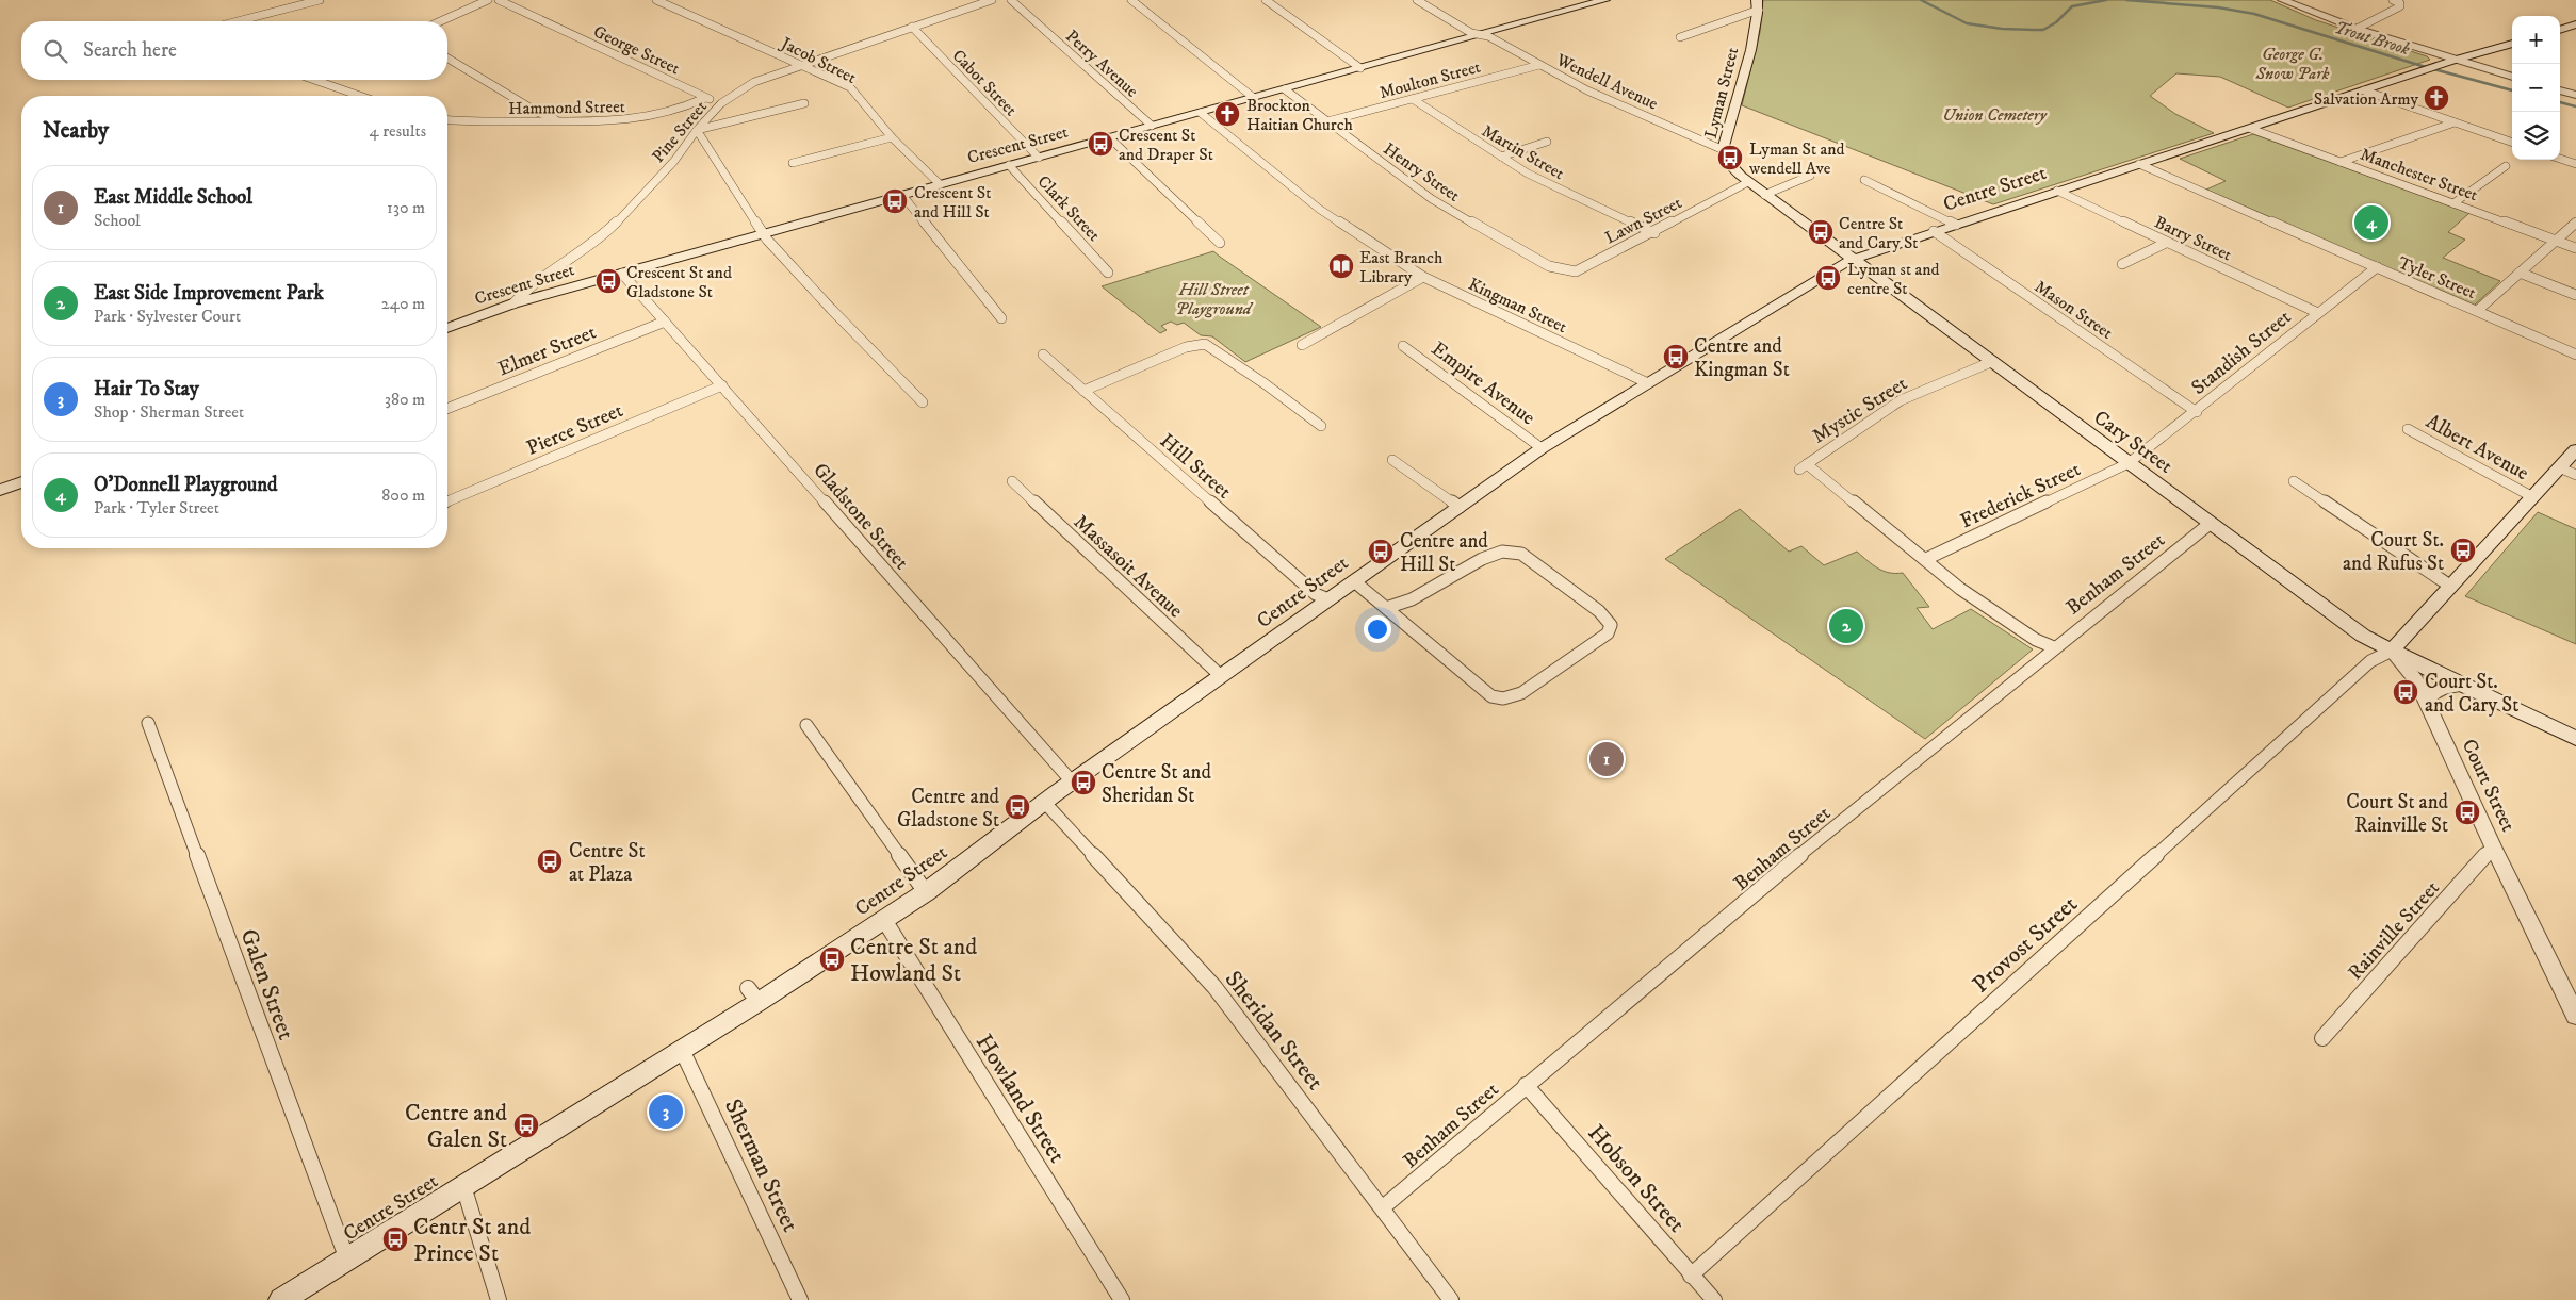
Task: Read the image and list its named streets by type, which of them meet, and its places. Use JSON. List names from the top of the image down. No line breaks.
{"streets":{"main road":["Lyman Street","Crescent Street","Centre Street","Cary Street"],"street":["George Street","Jacob Street","Perry Avenue","Moulton Street","Wendell Avenue","Cabot Street","Hammond Street","Pine Street","Martin Street","Henry Street","Manchester Street","Clark Street","Lawn Street","Barry Street","Tyler Street","Kingman Street","Mason Street","Elmer Street","Standish Street","Empire Avenue","Mystic Street","Pierce Street","Albert Avenue","Hill Street","Frederick Street","Gladstone Street","Massasoit Avenue","Benham Street","Court Street","Rainville Street","Provost Street","Galen Street","Sheridan Street","Howland Street","Sherman Street","Hobson Street"]},"crossings":[["George Street","Hammond Street"],["Jacob Street","Pine Street"],["Jacob Street","Crescent Street"],["Perry Avenue","Crescent Street"],["Moulton Street","Wendell Avenue"],["Moulton Street","Martin Street"],["Moulton Street","Henry Street"],["Wendell Avenue","Lyman Street"],["Wendell Avenue","Crescent Street"],["Cabot Street","Pine Street"],["Cabot Street","Crescent Street"],["Lyman Street","Centre Street"],["Lyman Street","Lawn Street"],["Lyman Street","Cary Street"],["Pine Street","Crescent Street"],["Crescent Street","Henry Street"],["Crescent Street","Clark Street"],["Crescent Street","Kingman Street"],["Crescent Street","Gladstone Street"],["Martin Street","Lawn Street"],["Henry Street","Lawn Street"],["Manchester Street","Centre Street"],["Centre Street","Barry Street"],["Centre Street","Tyler Street"],["Centre Street","Kingman Street"],["Centre Street","Mason Street"],["Centre Street","Empire Avenue"],["Centre Street","Cary Street"],["Centre Street","Hill Street"],["Centre Street","Gladstone Street"],["Centre Street","Massasoit Avenue"],["Centre Street","Galen Street"],["Centre Street","Sheridan Street"],["Centre Street","Howland Street"],["Centre Street","Sherman Street"],["Barry Street","Standish Street"],["Tyler Street","Standish Street"],["Mason Street","Standish Street"],["Elmer Street","Gladstone Street"],["Standish Street","Cary Street"],["Standish Street","Frederick Street"],["Mystic Street","Cary Street"],["Mystic Street","Frederick Street"],["Pierce Street","Gladstone Street"],["Cary Street","Frederick Street"],["Cary Street","Benham Street"],["Cary Street","Court Street"],["Cary Street","Provost Street"],["Benham Street","Sheridan Street"],["Benham Street","Hobson Street"],["Court Street","Rainville Street"],["Court Street","Provost Street"],["Provost Street","Hobson Street"]],"water":["Trout Brook"],"parks":["George G. Snow Park","Union Cemetery","Hill Street Playground"],"places":{"church":["Salvation Army","Brockton Haitian Church"],"bus stop":["Crescent St and Draper St","Lyman St and wendell Ave","Crescent St and Hill St","Centre St and Cary St","Lyman st and centre St","Crescent St and Gladstone St","Centre and Kingman St","Court St. and Rufus St","Centre and Hill St","Court St. and Cary St","Centre St and Sheridan St","Centre and Gladstone St","Court St and Rainville St","Centre St at Plaza","Centre St and Howland St","Centre and Galen St","Centr St and Prince St"],"library":["East Branch Library"]},"page":{"map_buttons":["+","−"],"search":"Search here","heading":["Nearby","4 results"],"list":[{"mark":"1","name":"East Middle School","note":"School","value":"130 m"},{"mark":"2","name":"East Side Improvement Park","note":"Park · Sylvester Court","value":"240 m"},{"mark":"3","name":"Hair To Stay","note":"Shop · Sherman Street","value":"380 m"},{"mark":"4","name":"O'Donnell Playground","note":"Park · Tyler Street","value":"800 m"}],"pins":["4","2","1","3"]}}
